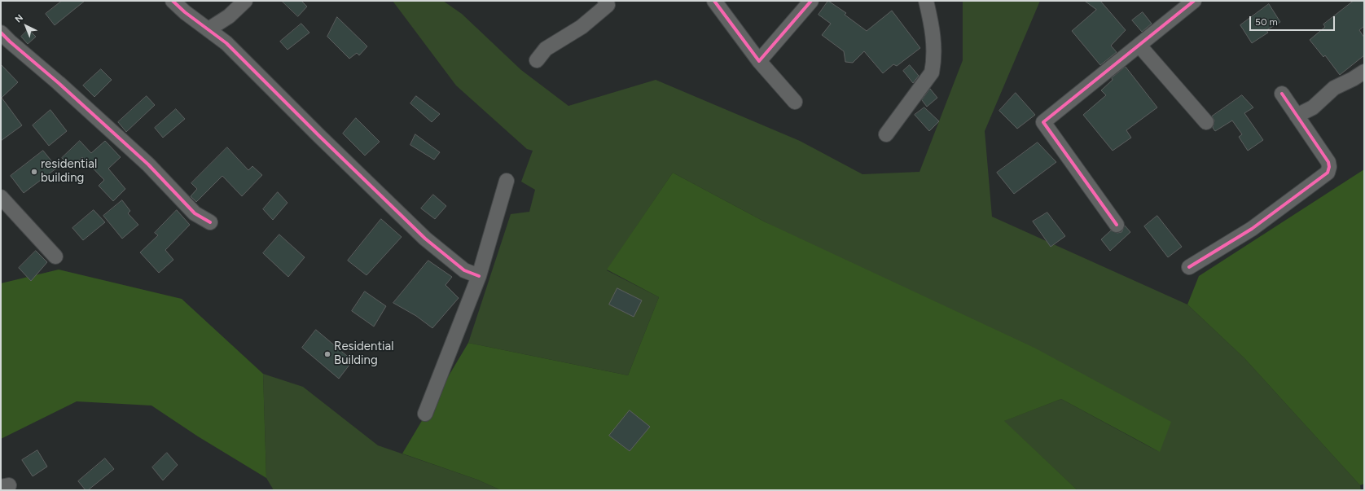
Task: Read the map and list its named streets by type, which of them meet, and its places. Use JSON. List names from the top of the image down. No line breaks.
{"places":["residential building","Residential Building"],"scale_bar":"50 m","north":"top left"}
